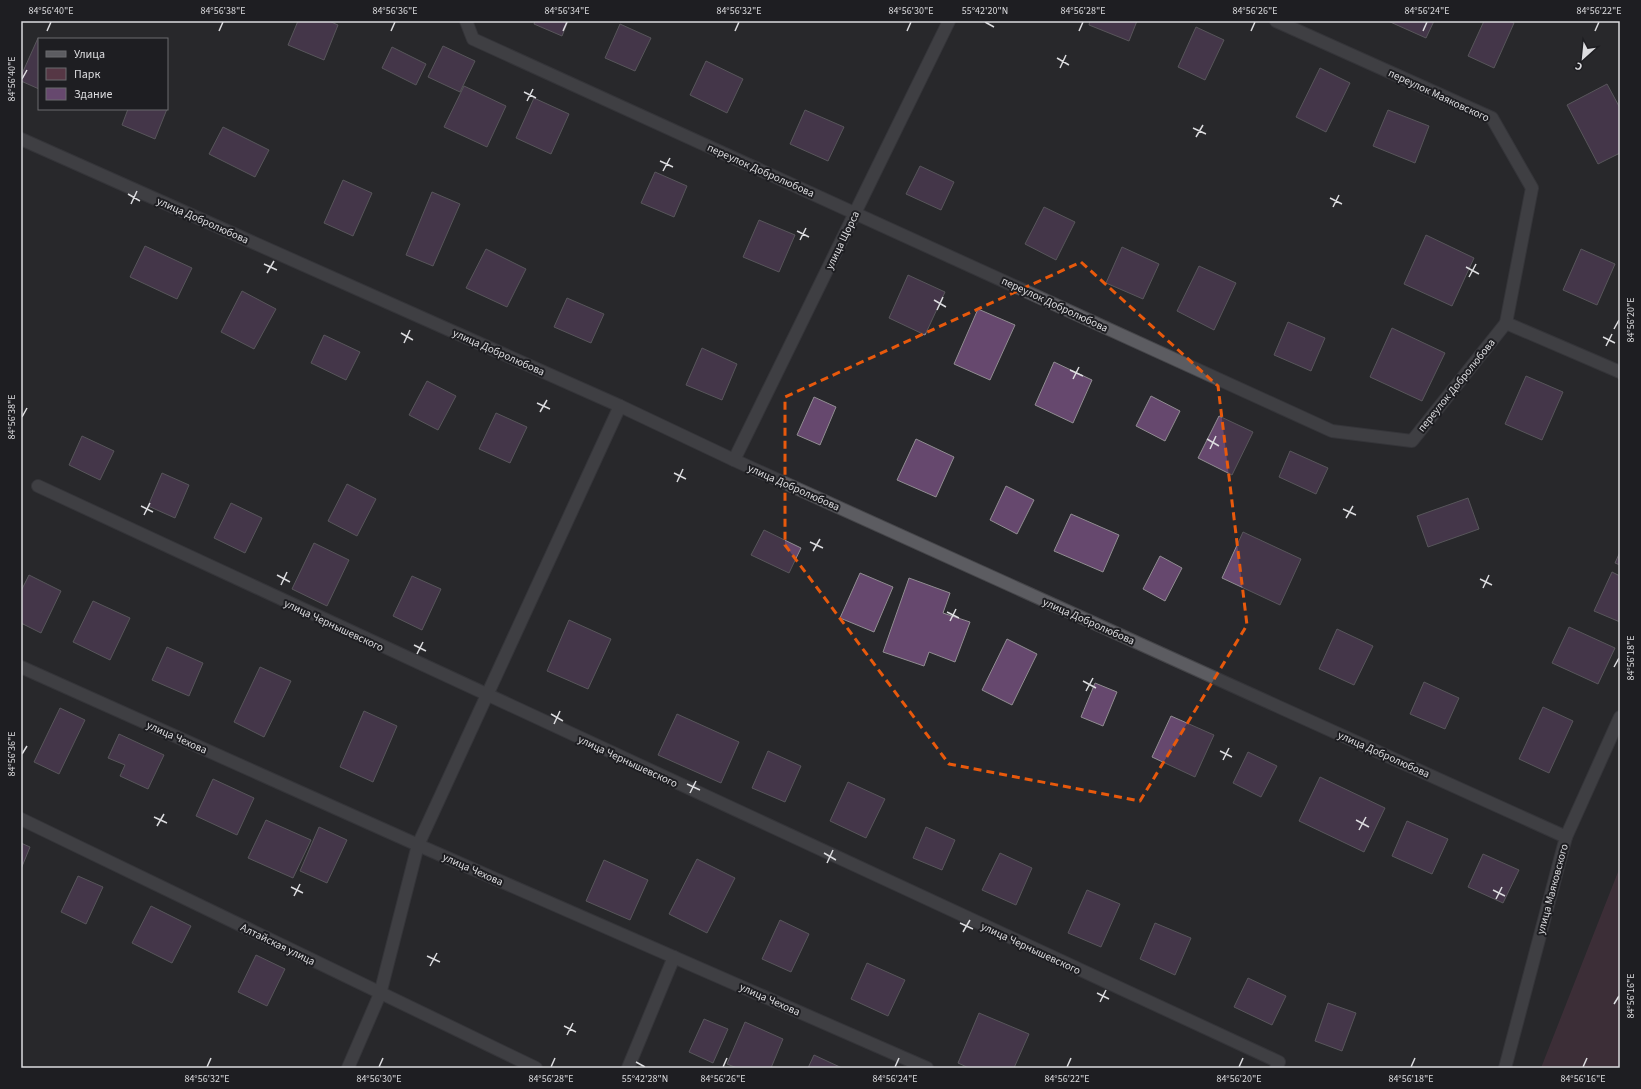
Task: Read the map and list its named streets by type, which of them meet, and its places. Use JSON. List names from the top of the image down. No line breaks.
{"streets":{"street":["переулок Маяковского","переулок Добролюбова","улица Добролюбова","улица Щорса","улица Чернышевского","улица Чехова","улица Маяковского","Алтайская улица"]},"crossings":[["переулок Маяковского","переулок Добролюбова"],["переулок Добролюбова","улица Щорса"],["улица Добролюбова","улица Щорса"],["улица Добролюбова","улица Маяковского"]],"legend":["Улица","Парк","Здание"],"north":"bottom left","coordinates":["84°56'40\"E","84°56'38\"E","84°56'36\"E","84°56'34\"E","84°56'32\"E","84°56'30\"E","55°42'20\"N","84°56'28\"E","84°56'26\"E","84°56'24\"E","84°56'22\"E","84°56'20\"E","84°56'18\"E","84°56'16\"E","55°42'28\"N"]}
